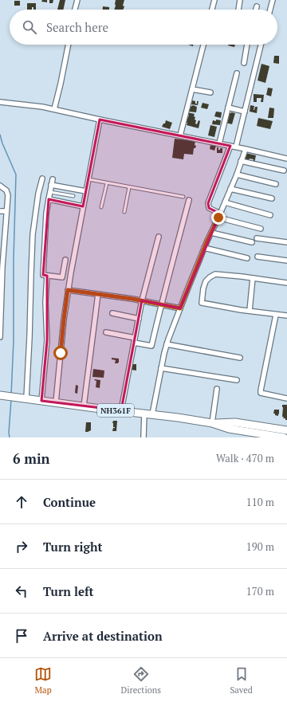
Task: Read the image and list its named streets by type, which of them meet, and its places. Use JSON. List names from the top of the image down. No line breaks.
{"streets":{"highway":["NH361F"]},"page":{"search":"Search here","heading":["6 min","Walk · 470 m"],"list":[["Continue","110 m"],["Turn right","190 m"],["Turn left","170 m"],"Arrive at destination"],"nav":["Map","Directions","Saved"]}}
